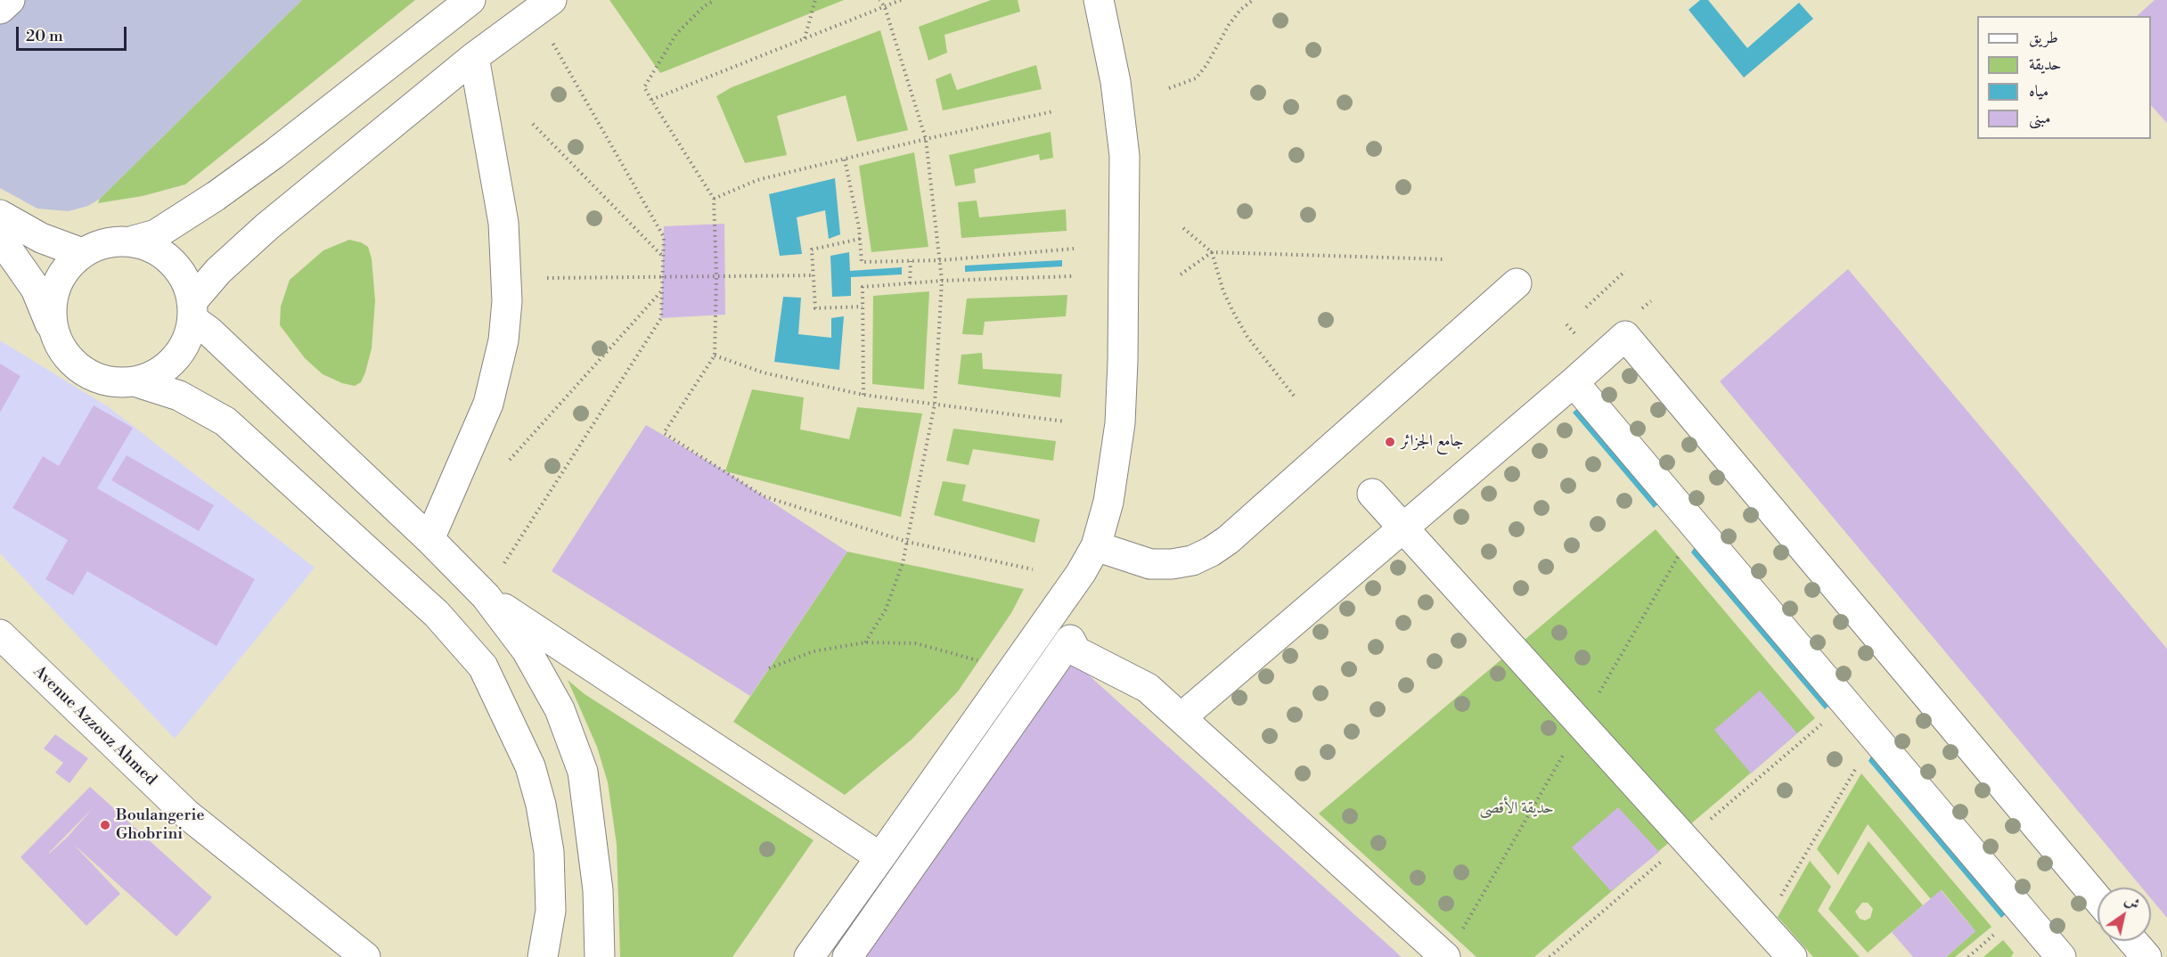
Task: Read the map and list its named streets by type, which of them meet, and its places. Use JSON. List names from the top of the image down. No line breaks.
{"streets":{"street":["Avenue Azzouz Ahmed"]},"parks":["حديقة الأقصى"],"places":["جامع الجزائر","Boulangerie Ghobrini"],"legend":["طريق","حديقة","مياه","مبنى"],"scale_bar":"20 m","north":"top right"}
